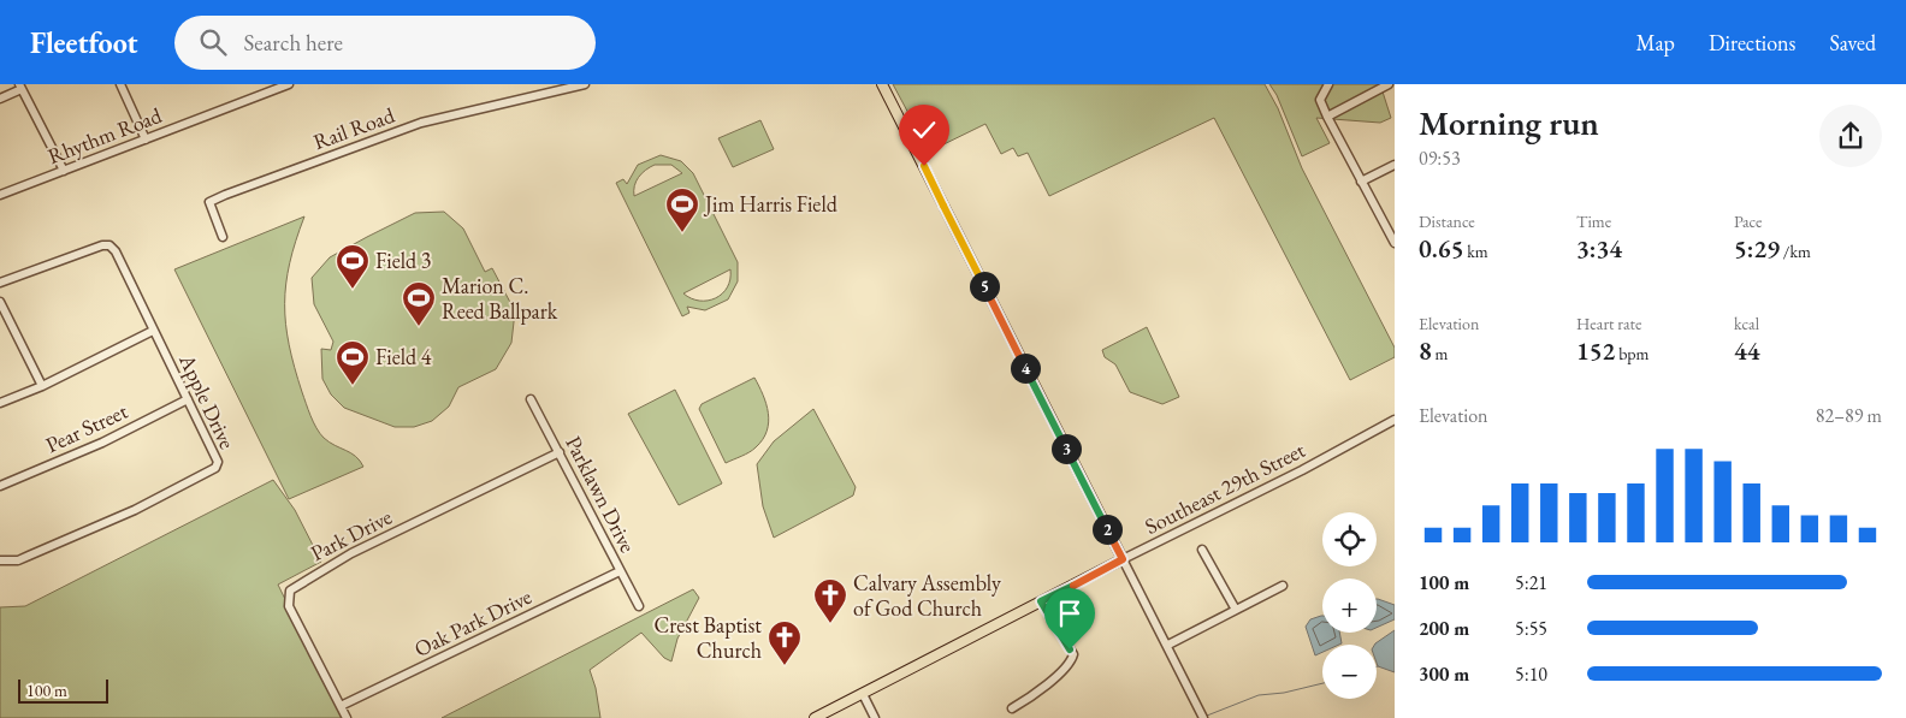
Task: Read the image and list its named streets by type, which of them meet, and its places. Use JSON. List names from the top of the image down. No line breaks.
{"streets":{"main road":["Southeast 29th Street"],"street":["Rail Road","Rhythm Road","Apple Drive","Pear Street","Parklawn Drive","Park Drive","Oak Park Drive"]},"crossings":[["Apple Drive","Pear Street"],["Parklawn Drive","Park Drive"],["Parklawn Drive","Oak Park Drive"],["Park Drive","Oak Park Drive"]],"places":{"sports":["Jim Harris Field","Field 3","Marion C. Reed Ballpark","Field 4"],"church":["Calvary Assembly of God Church","Crest Baptist Church"]},"scale_bar":"100 m","page":{"header":"Fleetfoot","search":"Search here","nav":["Map","Directions","Saved"],"heading":["Morning run","09:53"],"stats":[["Distance","0.65 km"],["Time","3:34"],["Pace","5:29 /km"],["Elevation","8 m"],["Heart rate","152 bpm"],["kcal","44"]],"pins":["5","4","3","2"],"chart":["Elevation","82–89 m"],"map_buttons":["+","−"],"list":[{"name":"100 m","note":"5:21"},{"name":"200 m","note":"5:55"},{"name":"300 m","note":"5:10"}],"scale":"100 m"}}
